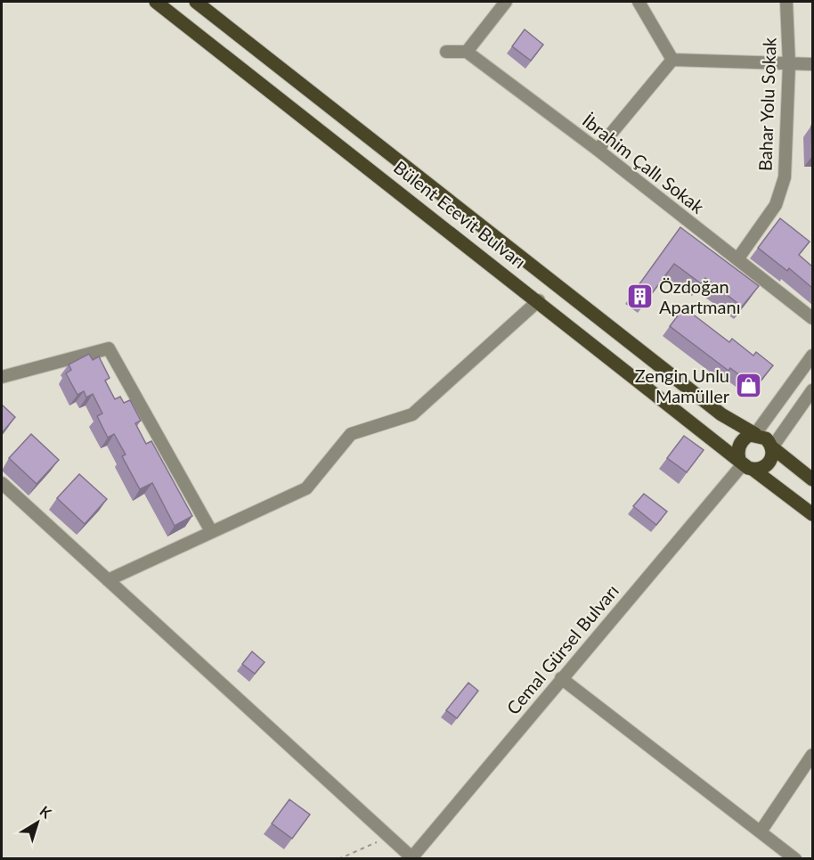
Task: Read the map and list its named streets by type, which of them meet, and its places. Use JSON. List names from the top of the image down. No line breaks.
{"streets":{"main road":["Bülent Ecevit Bulvarı"],"street":["Bahar Yolu Sokak","İbrahim Çallı Sokak","Cemal Gürsel Bulvarı"]},"crossings":[["Bahar Yolu Sokak","İbrahim Çallı Sokak"],["Bülent Ecevit Bulvarı","Cemal Gürsel Bulvarı"]],"places":{"building":["Özdoğan Apartmanı"],"shop":["Zengin Unlu Mamüller"]},"north":"top right"}
